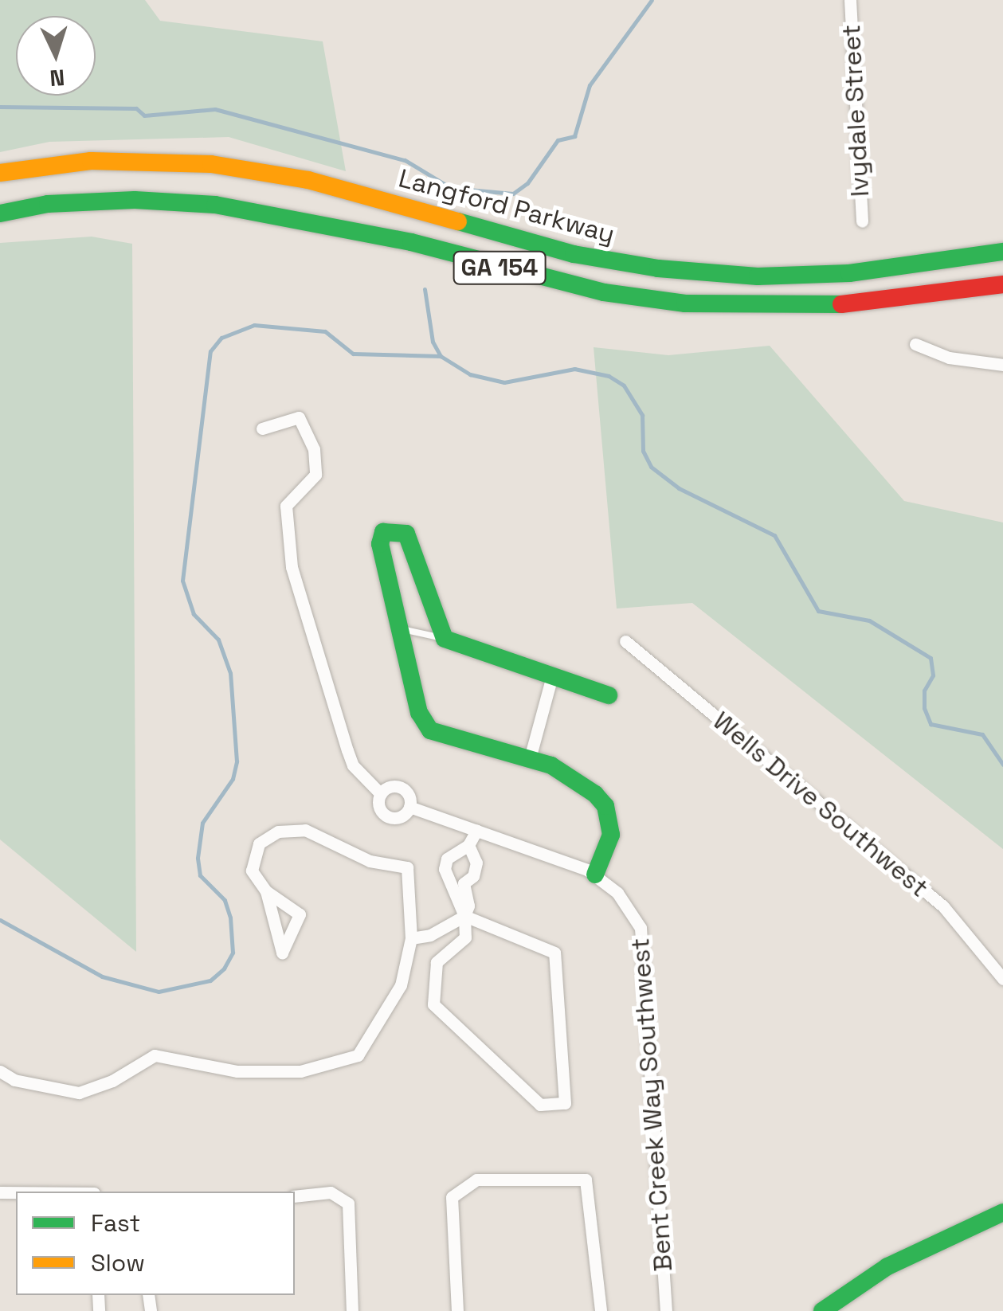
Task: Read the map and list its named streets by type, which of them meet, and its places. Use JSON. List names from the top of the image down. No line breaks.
{"streets":{"main road":["Langford Parkway","GA 154"],"street":["Ivydale Street","Wells Drive Southwest","Bent Creek Way Southwest"]},"legend":["Fast","Slow"],"north":"bottom"}
